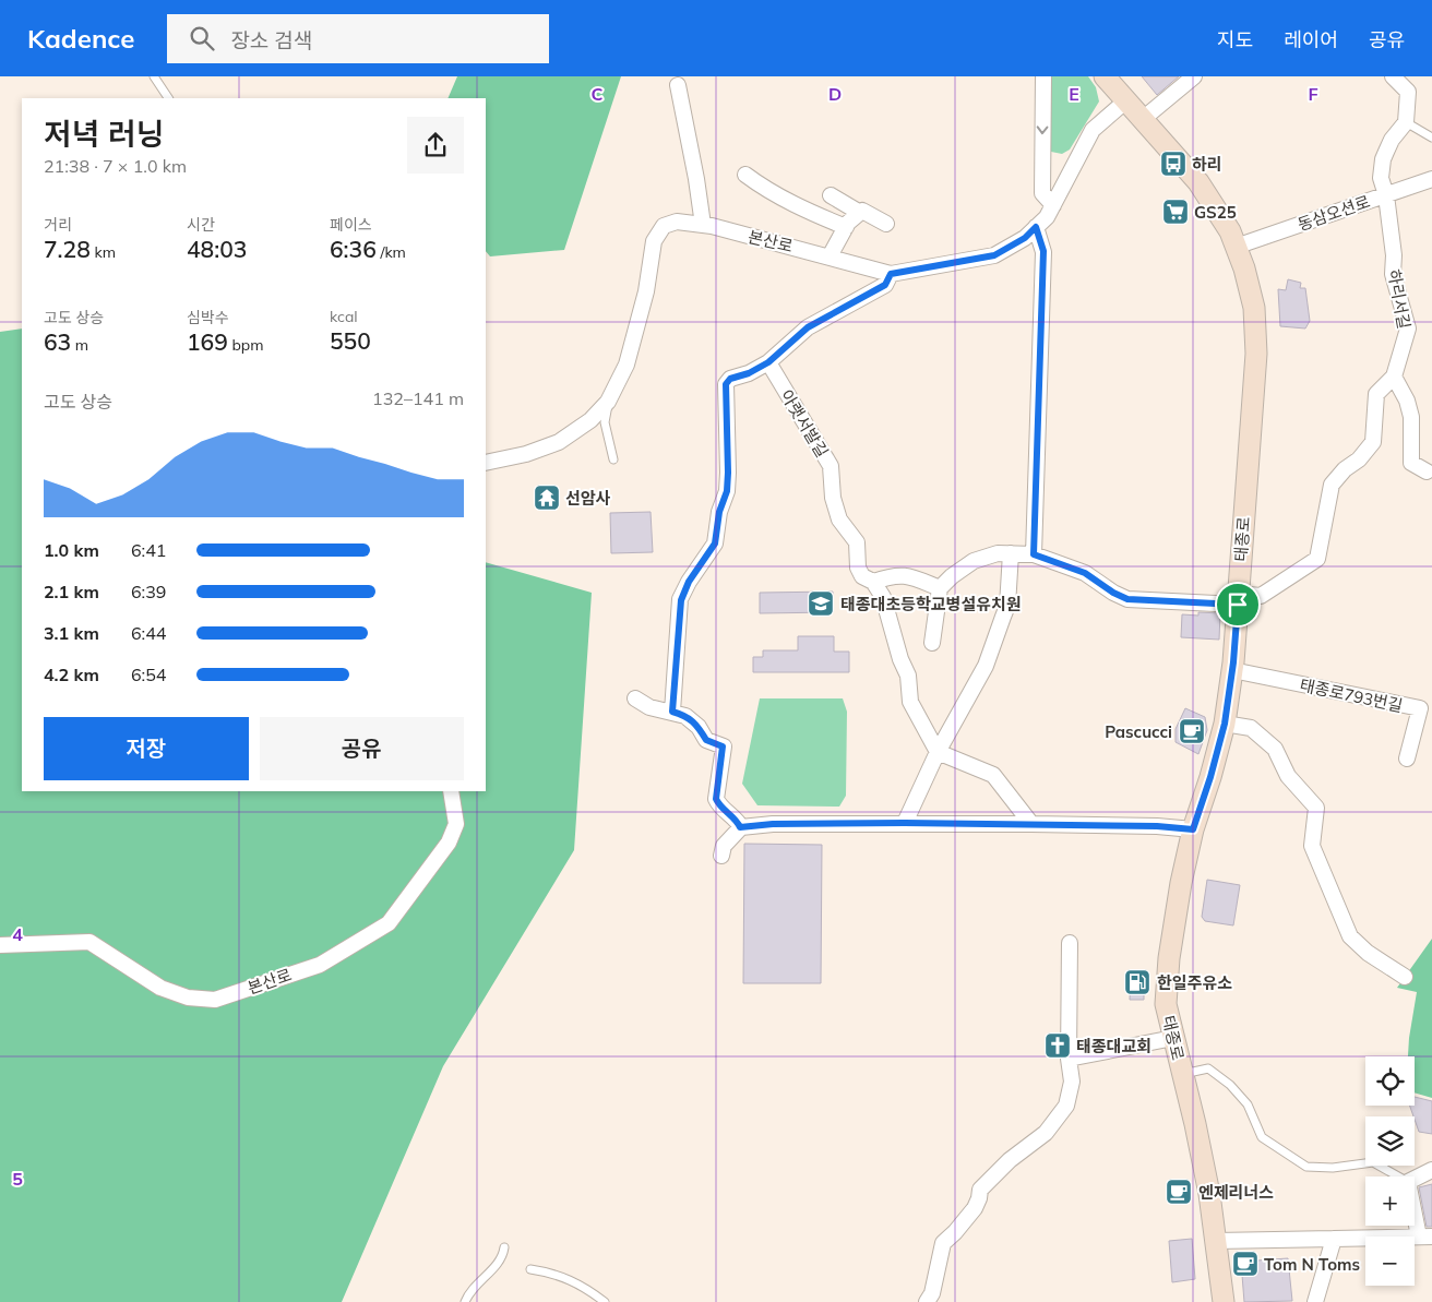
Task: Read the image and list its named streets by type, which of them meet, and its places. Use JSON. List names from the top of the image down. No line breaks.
{"streets":{"main road":["태종로"],"street":["동삼오션로","본산로","하리서길","아랫서발길","태종로793번길"]},"crossings":[["동삼오션로","하리서길"],["동삼오션로","태종로"],["본산로","태종로"],["하리서길","태종로"],["태종로","태종로793번길"]],"places":{"bus stop":["하리"],"supermarket":["GS25"],"temple":["선암사"],"school or university":["태종대초등학교병설유치원"],"cafe":["Pascucci","엔제리너스","Tom N Toms"],"fuel station":["한일주유소"],"church":["태종대교회"]},"page":{"header":"Kadence","search":"장소 검색","nav":["지도","레이어","공유"],"heading":["저녁 러닝","21:38 · 7 × 1.0 km"],"stats":[["거리","7.28 km"],["시간","48:03"],["페이스","6:36 /km"],["고도 상승","63 m"],["심박수","169 bpm"],["kcal","550"]],"chart":["고도 상승","132–141 m"],"list":[{"name":"1.0 km","note":"6:41"},{"name":"2.1 km","note":"6:39"},{"name":"3.1 km","note":"6:44"},{"name":"4.2 km","note":"6:54"}],"buttons":["저장","공유"],"map_buttons":["+","−"]},"grid":{"columns":["C","D","E","F"],"rows":["4","5"]}}
